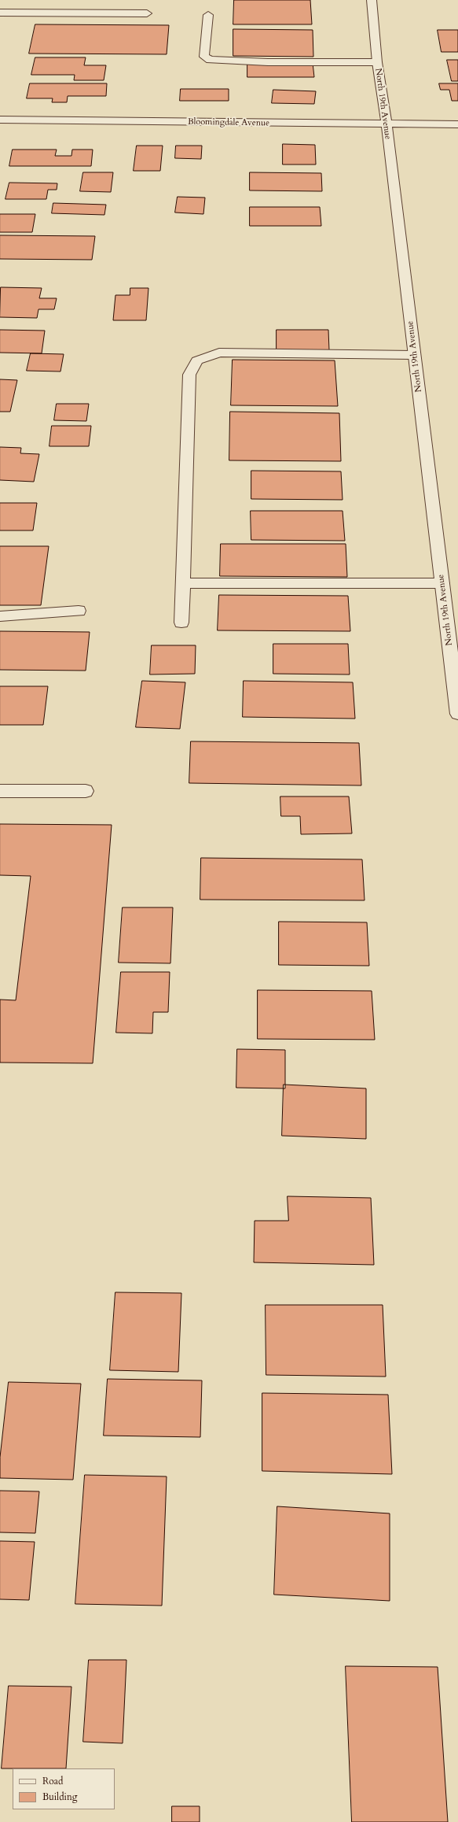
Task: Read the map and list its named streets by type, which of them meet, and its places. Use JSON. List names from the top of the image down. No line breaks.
{"streets":{"street":["North 19th Avenue","Bloomingdale Avenue"]},"crossings":[["North 19th Avenue","Bloomingdale Avenue"]],"legend":["Road","Building"]}
